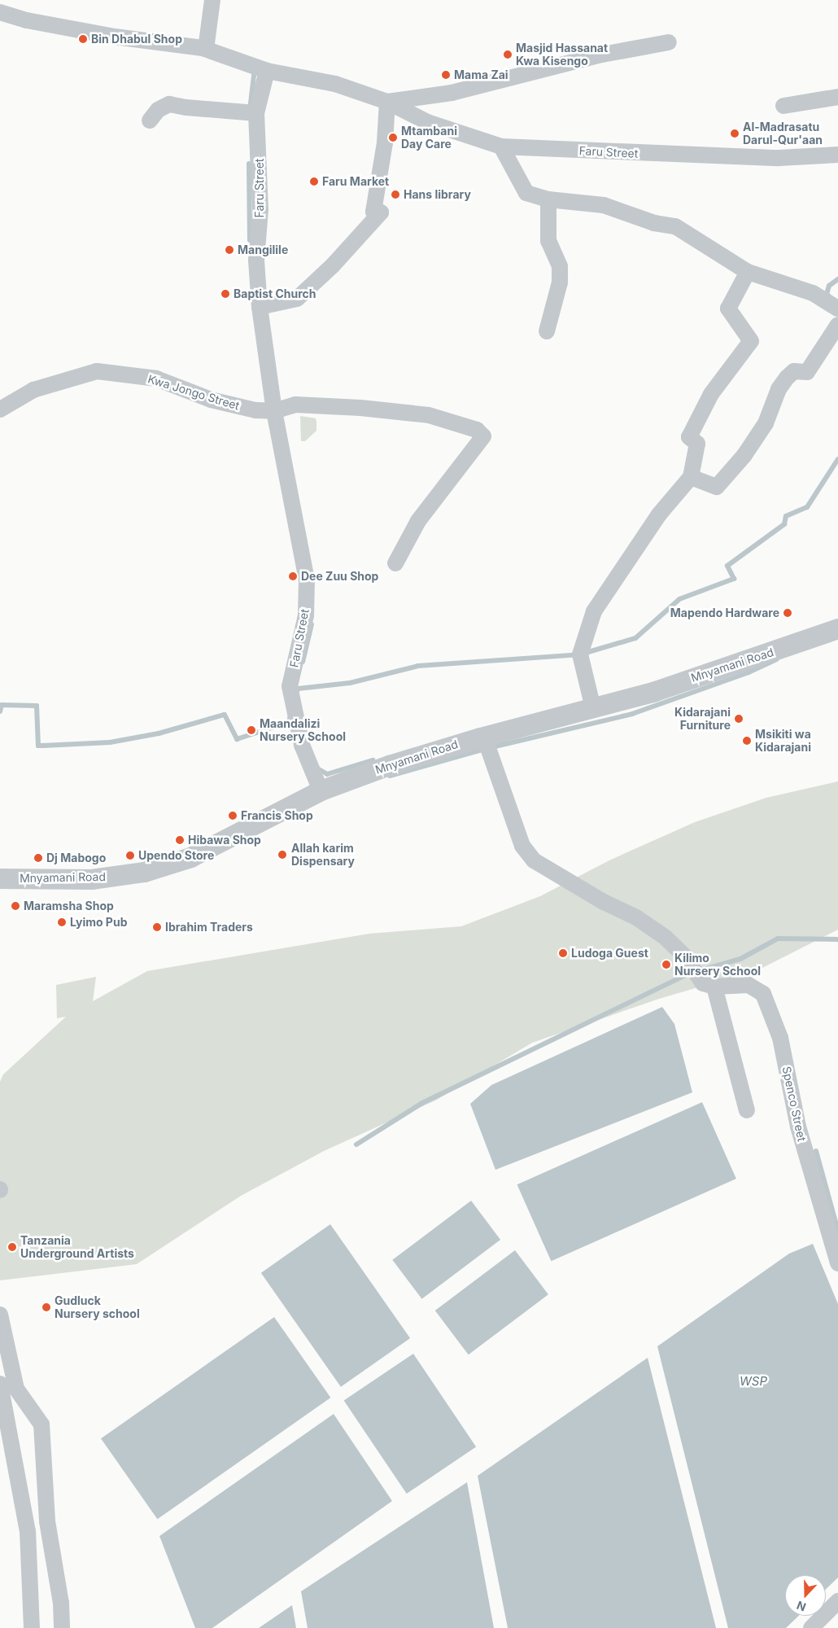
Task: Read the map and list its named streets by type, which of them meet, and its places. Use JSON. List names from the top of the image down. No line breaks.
{"streets":{"street":["Faru Street","Kwa Jongo Street","Mnyamani Road","Spenco Street"]},"crossings":[["Faru Street","Kwa Jongo Street"],["Faru Street","Mnyamani Road"]],"water":["WSP"],"places":["Bin Dhabul Shop","Masjid Hassanat Kwa Kisengo","Mama Zai","Al-Madrasatu Darul-Qur'aan","Mtambani Day Care","Faru Market","Hans library","Mangilile","Baptist Church","Dee Zuu Shop","Mapendo Hardware","Kidarajani Furniture","Maandalizi Nursery School","Msikiti wa Kidarajani","Francis Shop","Hibawa Shop","Allah karim Dispensary","Upendo Store","Dj Mabogo","Maramsha Shop","Lyimo Pub","Ibrahim Traders","Ludoga Guest","Kilimo Nursery School","Tanzania Underground Artists","Gudluck Nursery school"],"north":"bottom"}
